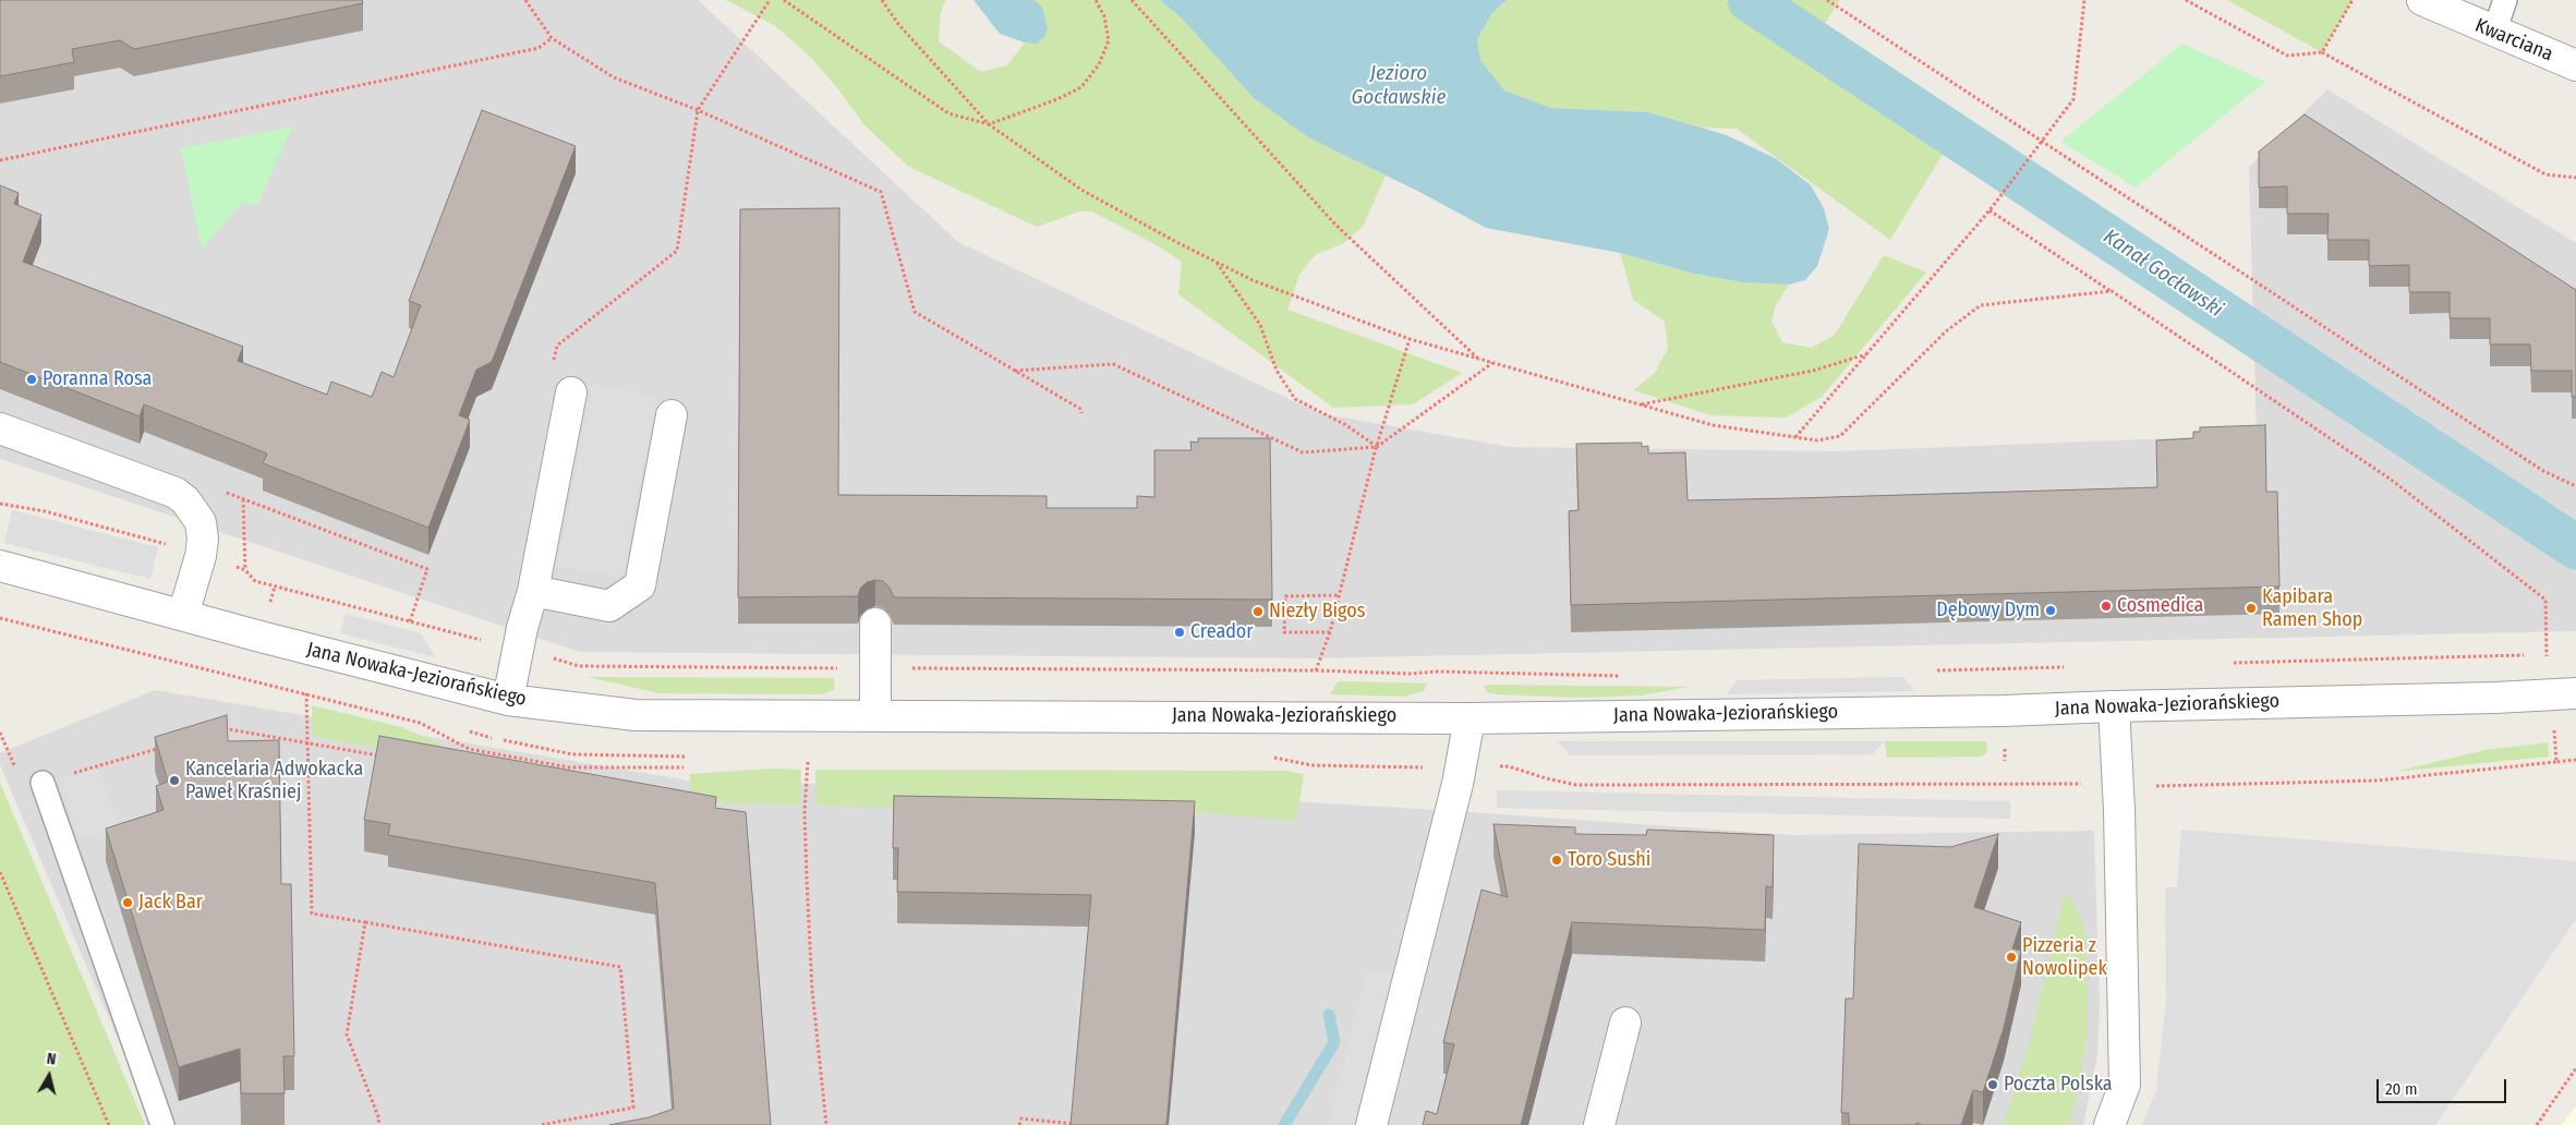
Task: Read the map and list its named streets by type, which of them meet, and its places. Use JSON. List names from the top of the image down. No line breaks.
{"streets":{"street":["Kwarciana","Jana Nowaka-Jeziorańskiego"]},"water":["Jezioro Gocławskie","Kanał Gocławski"],"places":["Poranna Rosa","Cosmedica","Kapibara Ramen Shop","Dębowy Dym","Niezły Bigos","Creador","Kancelaria Adwokacka Paweł Kraśniej","Toro Sushi","Jack Bar","Pizzeria z Nowolipek","Poczta Polska"],"scale_bar":"20 m","north":"top"}
